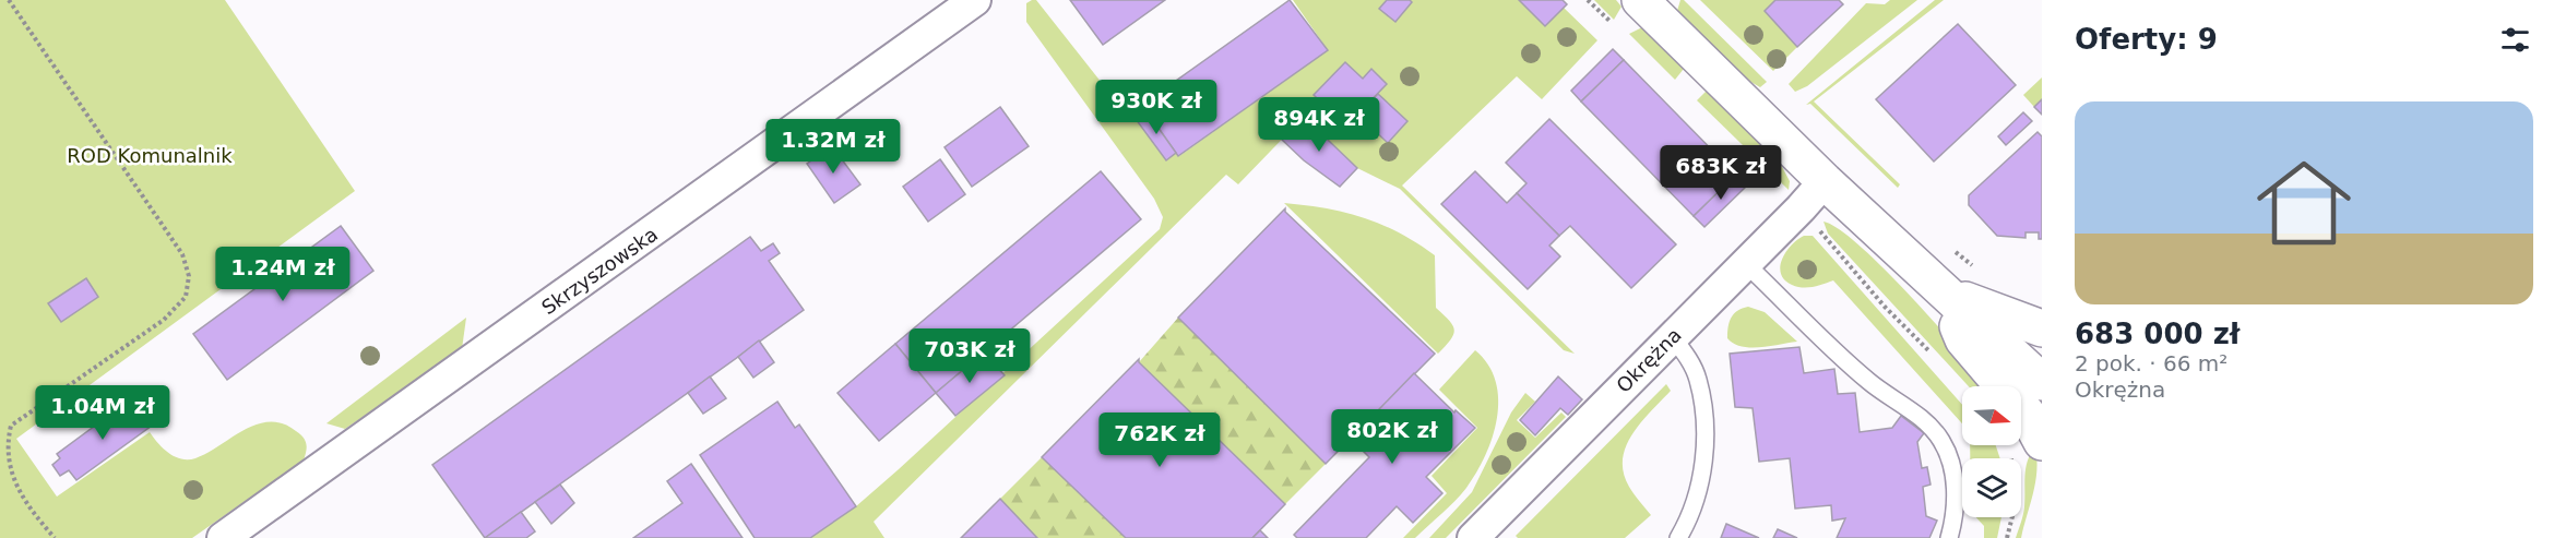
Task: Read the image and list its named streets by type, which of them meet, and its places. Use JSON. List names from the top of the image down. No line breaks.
{"streets":{"street":["Skrzyszowska","Okrężna"]},"parks":["ROD Komunalnik"],"north":"right","page":{"heading":"Oferty: 9","list":[{"name":"683 000 zł","note":"2 pok. · 66 m² · Okrężna"}],"price":["930K zł","894K zł","1.32M zł","683K zł","1.24M zł","703K zł","1.04M zł","802K zł","762K zł"]}}
